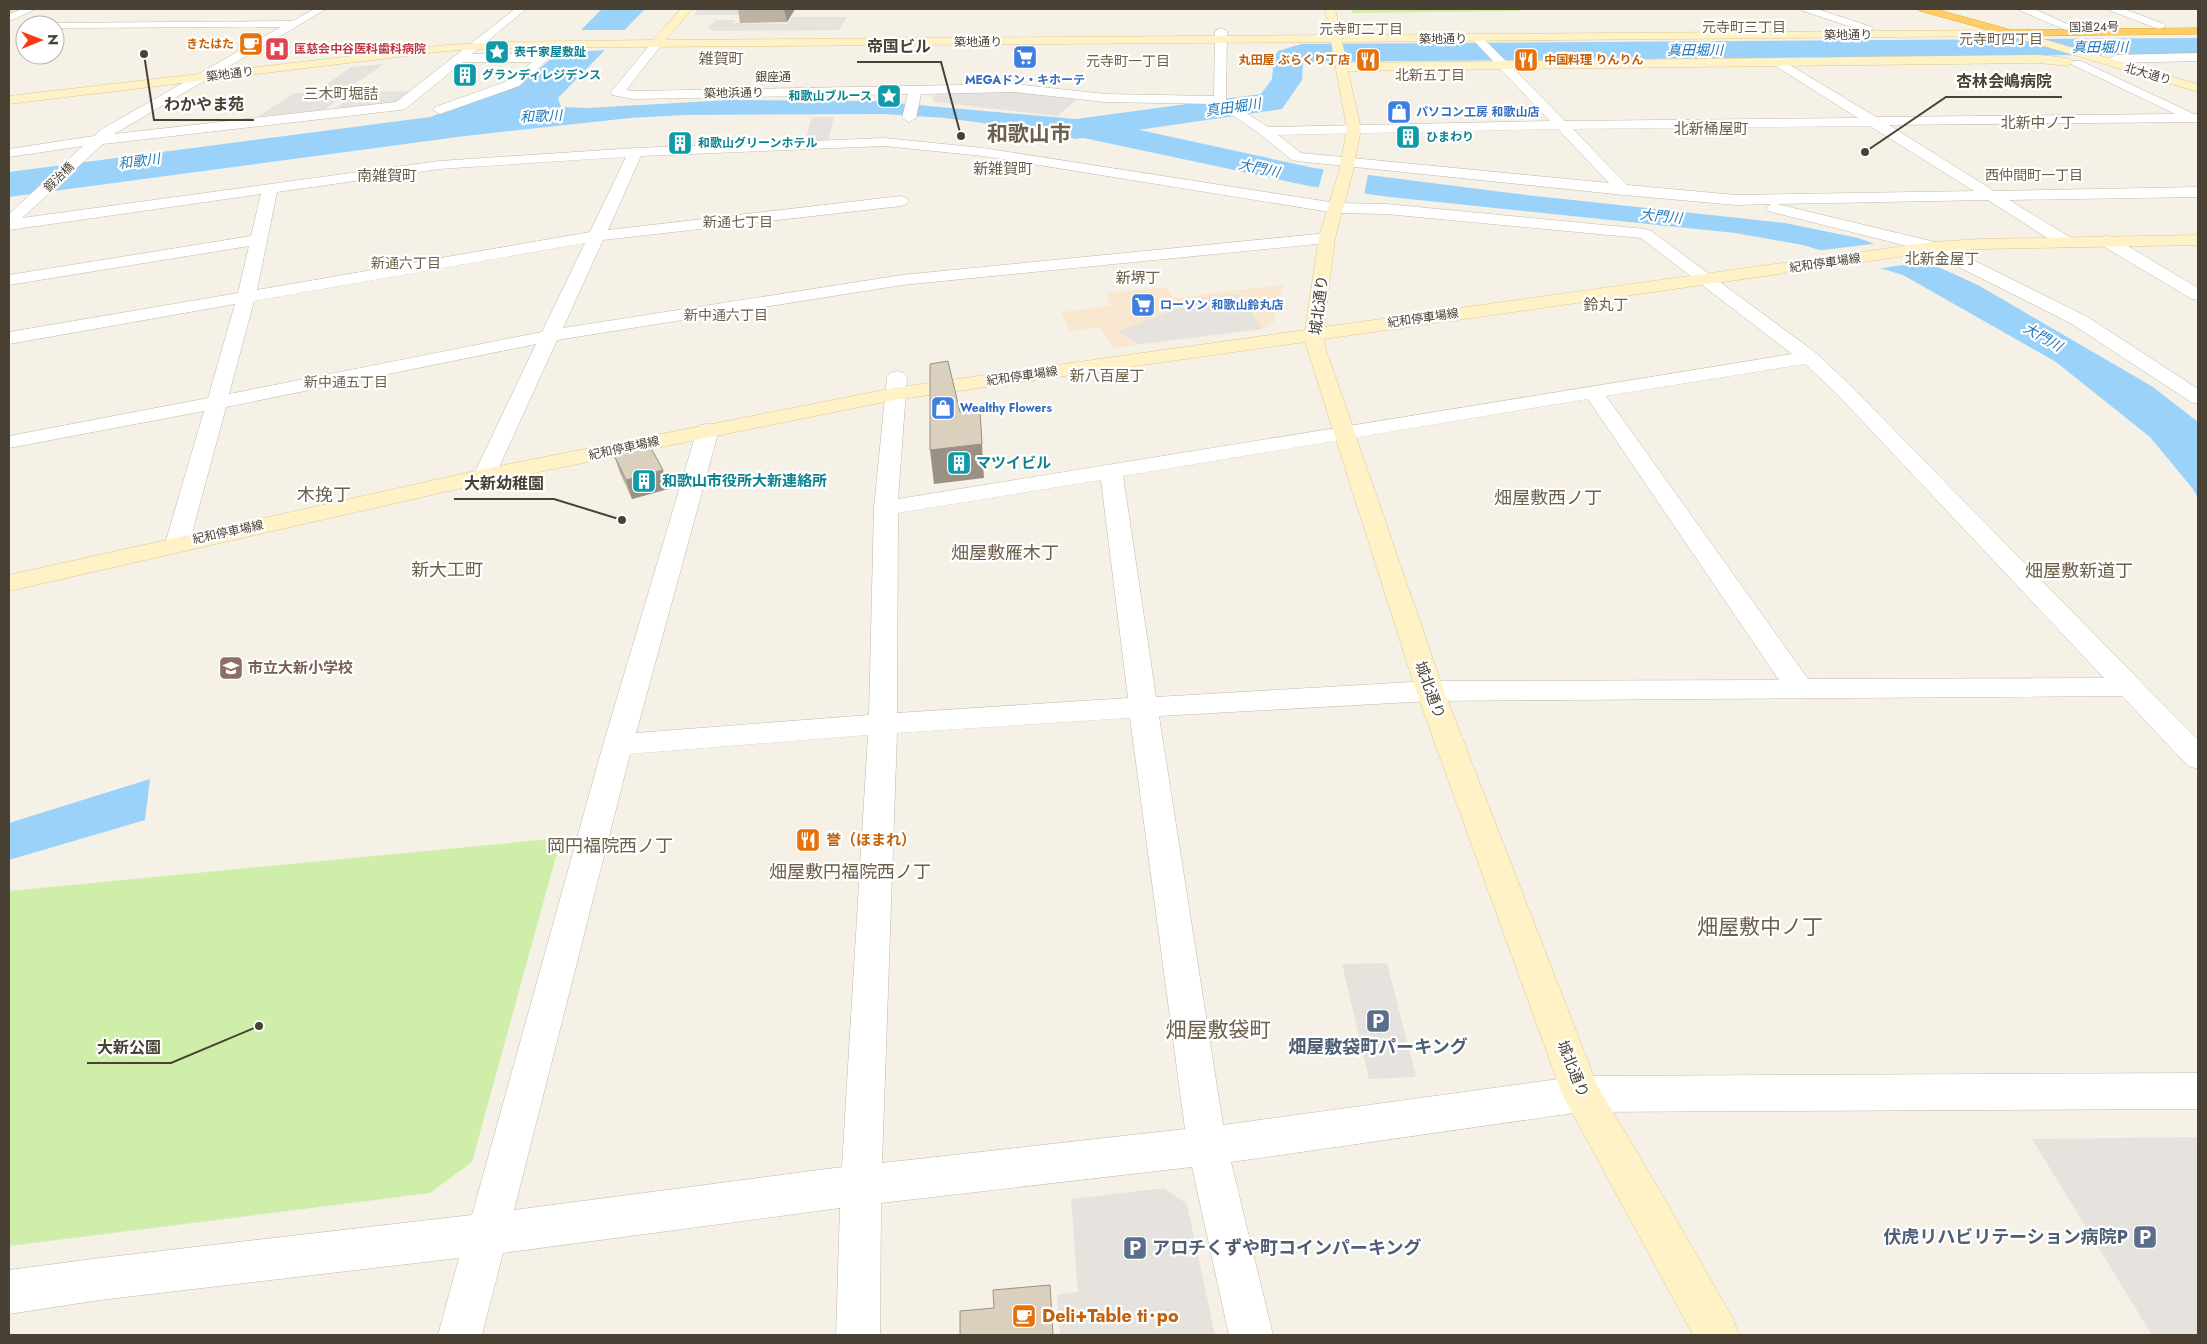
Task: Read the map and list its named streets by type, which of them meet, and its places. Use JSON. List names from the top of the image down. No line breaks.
{"streets":{"highway":["国道24号"],"street":["築地通り","北大通り","築地浜通り","鍜治橋","紀和停車場線","城北通り"]},"crossings":[["国道24号","築地通り"],["築地通り","北大通り"],["築地通り","築地浜通り"],["築地通り","城北通り"],["紀和停車場線","城北通り"]],"districts":["元寺町三丁目","元寺町二丁目","元寺町四丁目","雑賀町","元寺町一丁目","北新五丁目","三木町堀詰","北新中ノ丁","北新桶屋町","和歌山市","新雑賀町","西仲間町一丁目","南雑賀町","新通七丁目","北新金屋丁","新通六丁目","新堺丁","鈴丸丁","新中通六丁目","新八百屋丁","新中通五丁目","木挽丁","畑屋敷西ノ丁","畑屋敷雁木丁","新大工町","畑屋敷新道丁","岡円福院西ノ丁","畑屋敷円福院西ノ丁","畑屋敷中ノ丁","畑屋敷袋町"],"water":["真田堀川","和歌川","大門川"],"places":{"cafe":["きたはた","Deli+Table ti･po"],"hospital":["匡慈会中谷医科歯科病院"],"place":["表千家屋敷趾","和歌山ブルース"],"other":["わかやま苑","帝国ビル","杏林会嶋病院","大新幼稚園","大新公園"],"supermarket":["MEGAドン・キホーテ","ローソン 和歌山鈴丸店"],"restaurant":["丸田屋 ぶらくり丁店","中国料理 りんりん","誉（ほまれ）"],"building":["グランディレジデンス","ひまわり","和歌山グリーンホテル","マツイビル","和歌山市役所大新連絡所"],"shop":["パソコン工房 和歌山店","Wealthy Flowers"],"school or university":["市立大新小学校"],"parking":["畑屋敷袋町パーキング","伏虎リハビリテーション病院P","アロチくずや町コインパーキング"]},"north":"right"}
